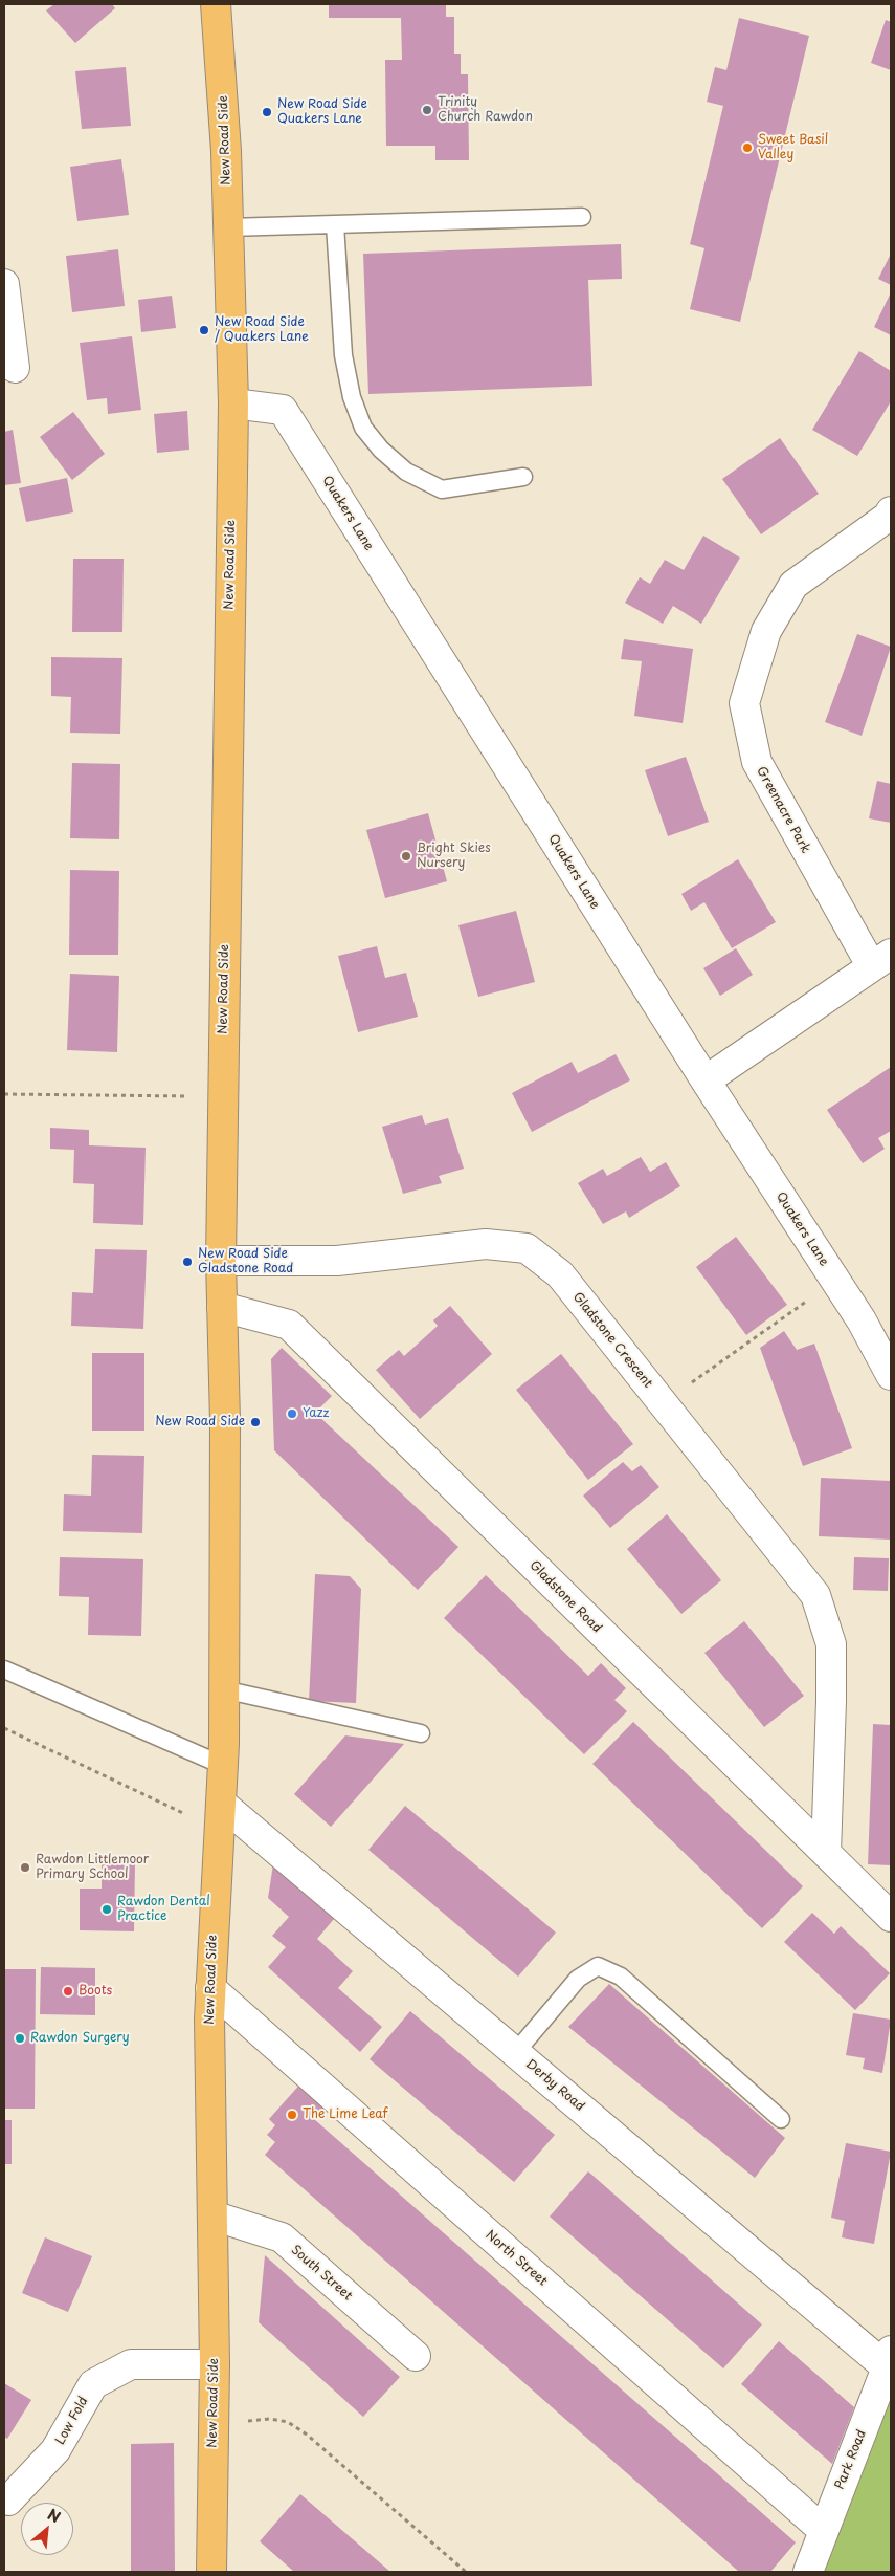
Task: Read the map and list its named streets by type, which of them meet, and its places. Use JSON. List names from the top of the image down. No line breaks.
{"streets":{"main road":["New Road Side"],"street":["Quakers Lane","Greenacre Park","Gladstone Crescent","Gladstone Road","Derby Road","North Street","South Street","Low Fold","Park Road"]},"crossings":[["New Road Side","Quakers Lane"],["New Road Side","Gladstone Crescent"],["New Road Side","Gladstone Road"],["New Road Side","Derby Road"],["New Road Side","North Street"],["New Road Side","South Street"],["New Road Side","Low Fold"],["Quakers Lane","Greenacre Park"],["Gladstone Crescent","Gladstone Road"],["Derby Road","Park Road"],["North Street","Park Road"]],"places":["Trinity Church Rawdon","New Road Side Quakers Lane","Sweet Basil Valley","New Road Side / Quakers Lane","Bright Skies Nursery","New Road Side Gladstone Road","Yazz","New Road Side","Rawdon Littlemoor Primary School","Rawdon Dental Practice","Boots","Rawdon Surgery","The Lime Leaf"],"north":"top right"}
